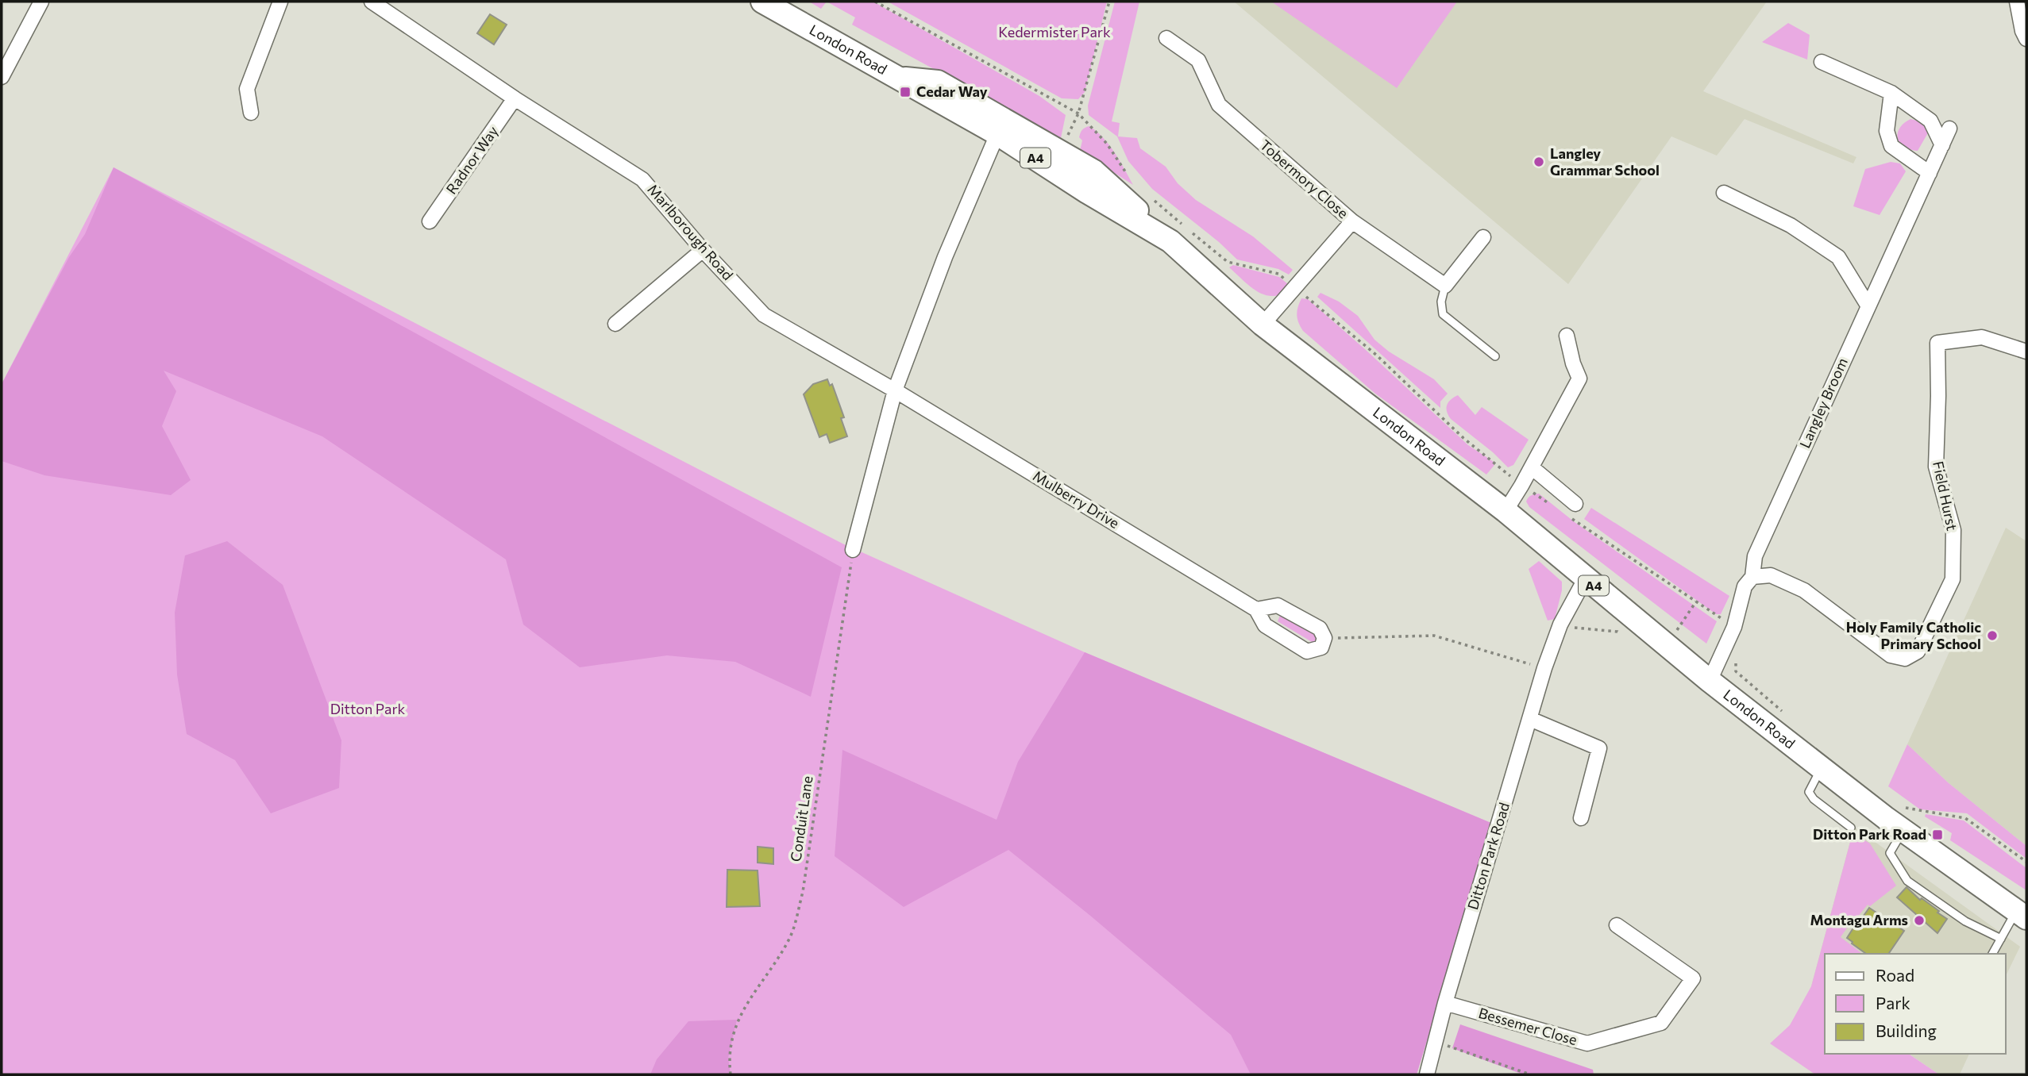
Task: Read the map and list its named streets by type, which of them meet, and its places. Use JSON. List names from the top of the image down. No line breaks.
{"streets":{"main road":["London Road","A4"],"street":["Radnor Way","Tobermory Close","Marlborough Road","Langley Broom","Field Hurst","Mulberry Drive","Ditton Park Road","Bessemer Close"],"path":["Conduit Lane"]},"crossings":[["London Road","Tobermory Close"],["London Road","Langley Broom"],["London Road","Ditton Park Road"],["Radnor Way","Marlborough Road"],["Marlborough Road","Mulberry Drive"],["Langley Broom","Field Hurst"],["Ditton Park Road","Bessemer Close"]],"parks":["Kedermister Park","Ditton Park"],"places":{"transit":["Cedar Way","Ditton Park Road"],"other":["Langley Grammar School","Holy Family Catholic Primary School","Montagu Arms"]},"legend":["Road","Park","Building"]}
